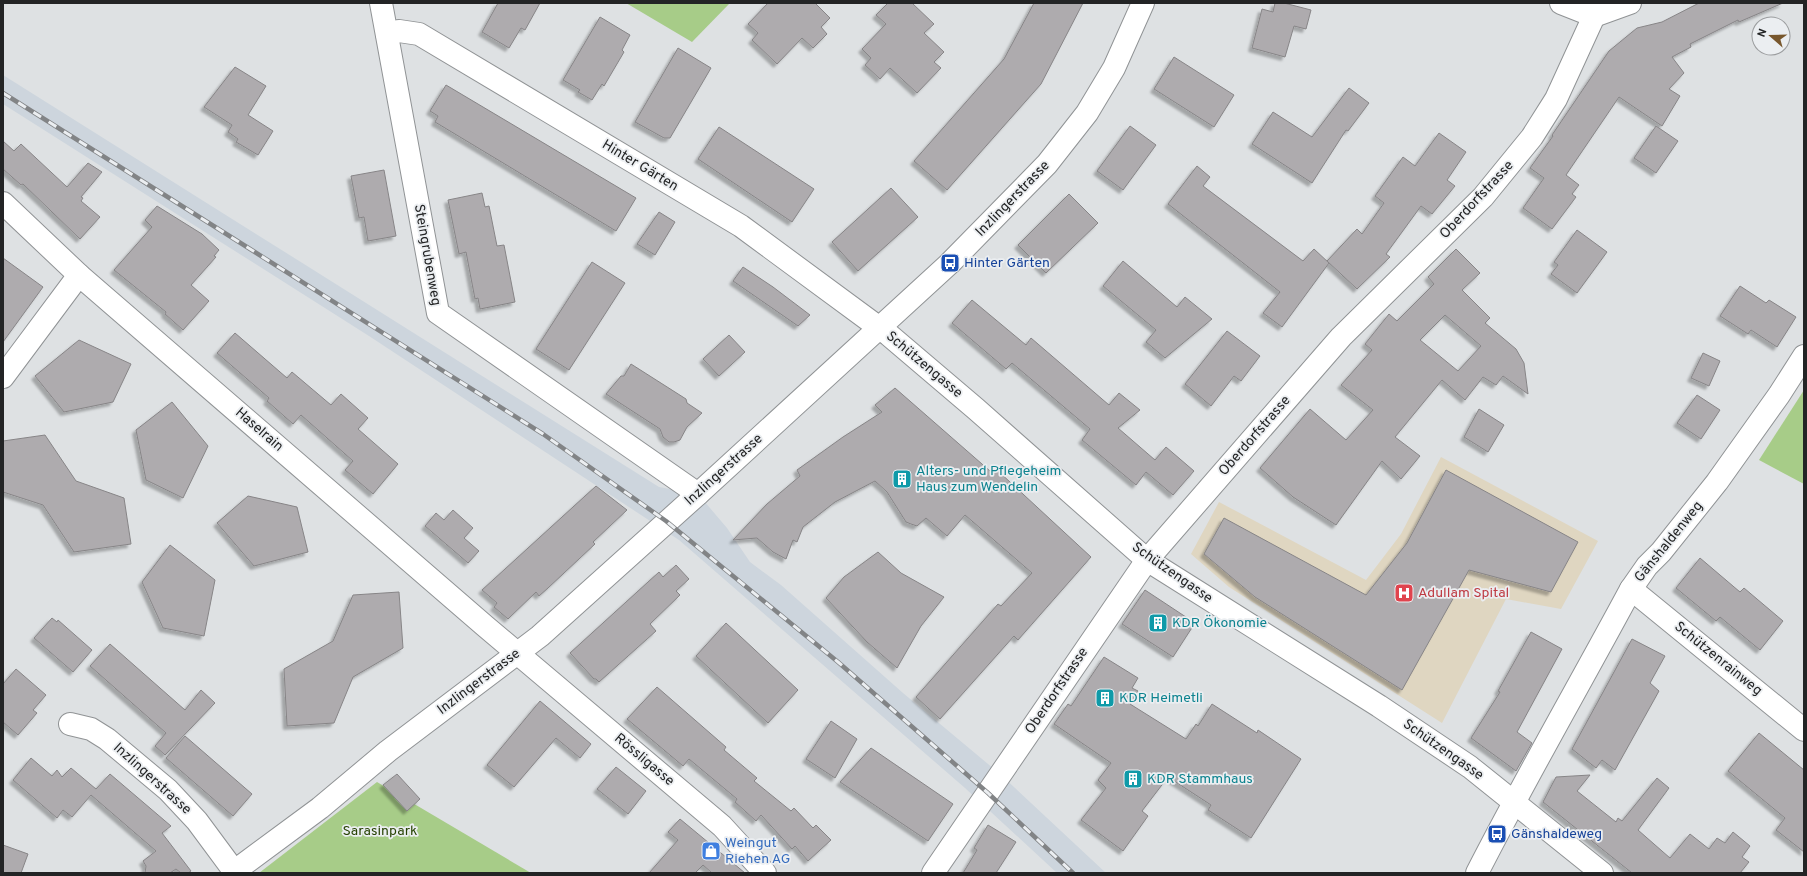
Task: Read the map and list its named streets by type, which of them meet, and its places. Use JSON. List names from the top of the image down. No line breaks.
{"streets":{"street":["Hinter Gärten","Inzlingerstrasse","Oberdorfstrasse","Steingrubenweg","Schützengasse","Haselrain","Gänshaldenweg","Schützenrainweg","Rössligasse"]},"crossings":[["Hinter Gärten","Inzlingerstrasse"],["Hinter Gärten","Steingrubenweg"],["Hinter Gärten","Schützengasse"],["Inzlingerstrasse","Steingrubenweg"],["Inzlingerstrasse","Schützengasse"],["Inzlingerstrasse","Haselrain"],["Inzlingerstrasse","Rössligasse"],["Oberdorfstrasse","Schützengasse"],["Schützengasse","Gänshaldenweg"],["Haselrain","Rössligasse"],["Gänshaldenweg","Schützenrainweg"]],"parks":["Sarasinpark"],"places":{"bus stop":["Hinter Gärten","Gänshaldeweg"],"building":["Alters- und Pflegeheim Haus zum Wendelin","KDR Ökonomie","KDR Heimetli","KDR Stammhaus"],"hospital":["Adullam Spital"],"shop":["Weingut Riehen AG"]},"north":"left"}
